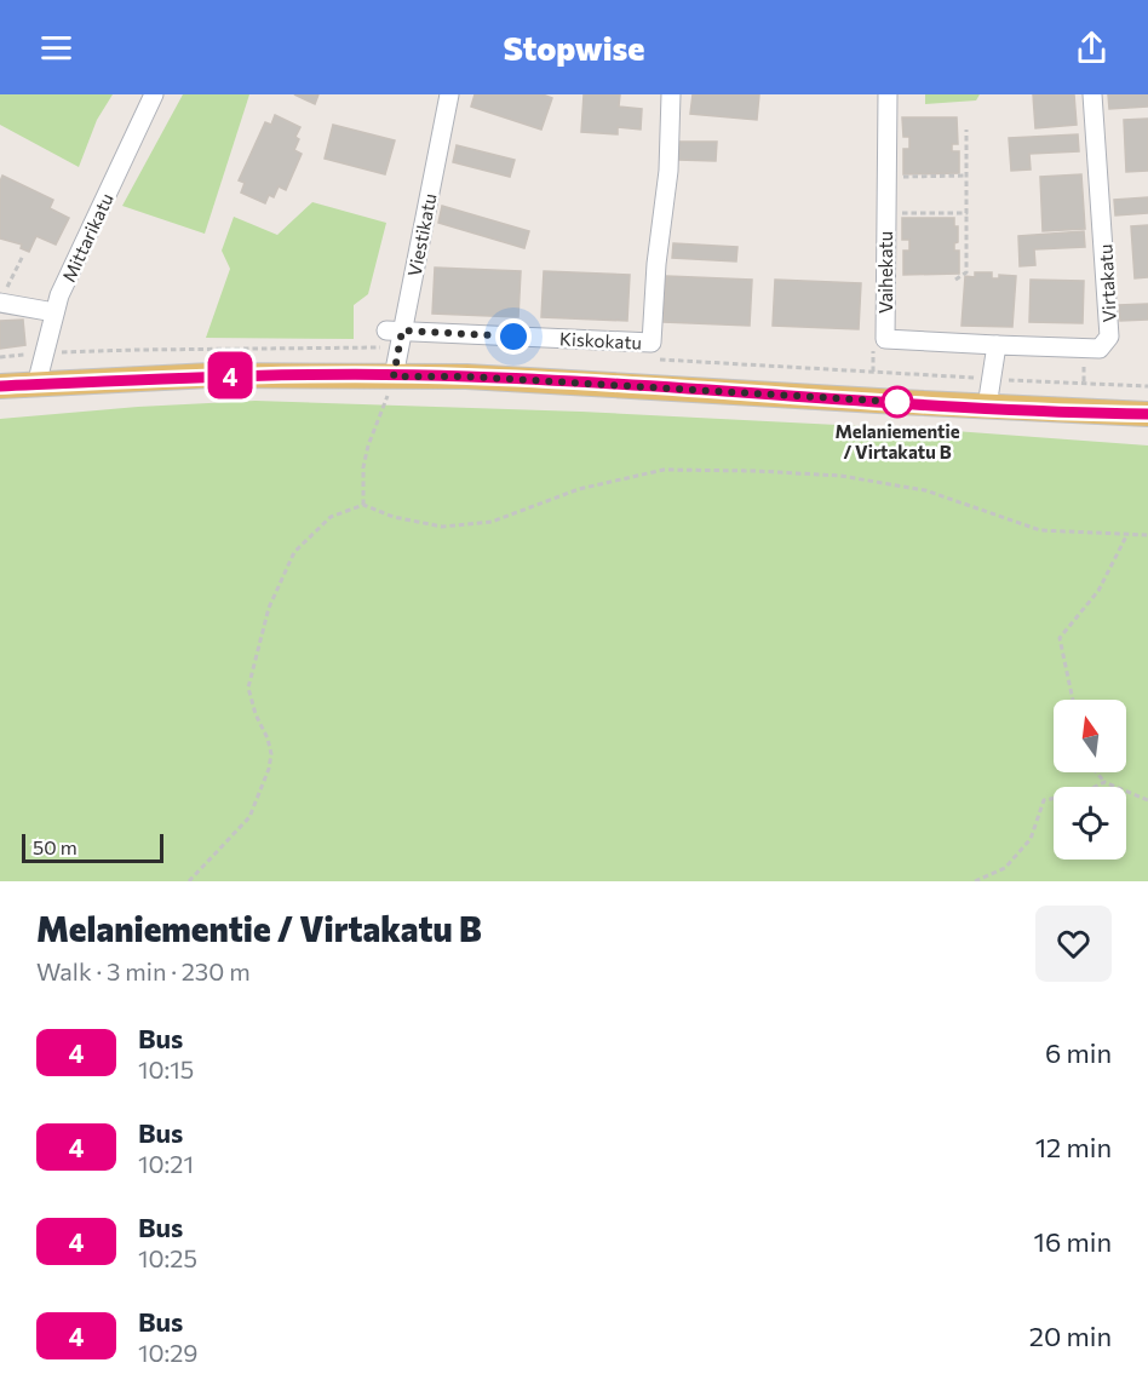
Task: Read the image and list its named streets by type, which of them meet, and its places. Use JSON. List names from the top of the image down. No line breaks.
{"streets":{"street":["Viestikatu","Mittarikatu","Vaihekatu","Virtakatu","Kiskokatu"]},"crossings":[["Viestikatu","Kiskokatu"],["Vaihekatu","Virtakatu"]],"places":["Melaniementie / Virtakatu B"],"lines":["bus line 4"],"scale_bar":"50 m","north":"top","page":{"header":"Stopwise","on_map":"4","scale":"50 m","heading":["Melaniementie / Virtakatu B","Walk · 3 min · 230 m"],"list":[{"mark":"4","name":"Bus","note":"10:15","value":"6 min"},{"mark":"4","name":"Bus","note":"10:21","value":"12 min"},{"mark":"4","name":"Bus","note":"10:25","value":"16 min"},{"mark":"4","name":"Bus","note":"10:29","value":"20 min"}]}}
